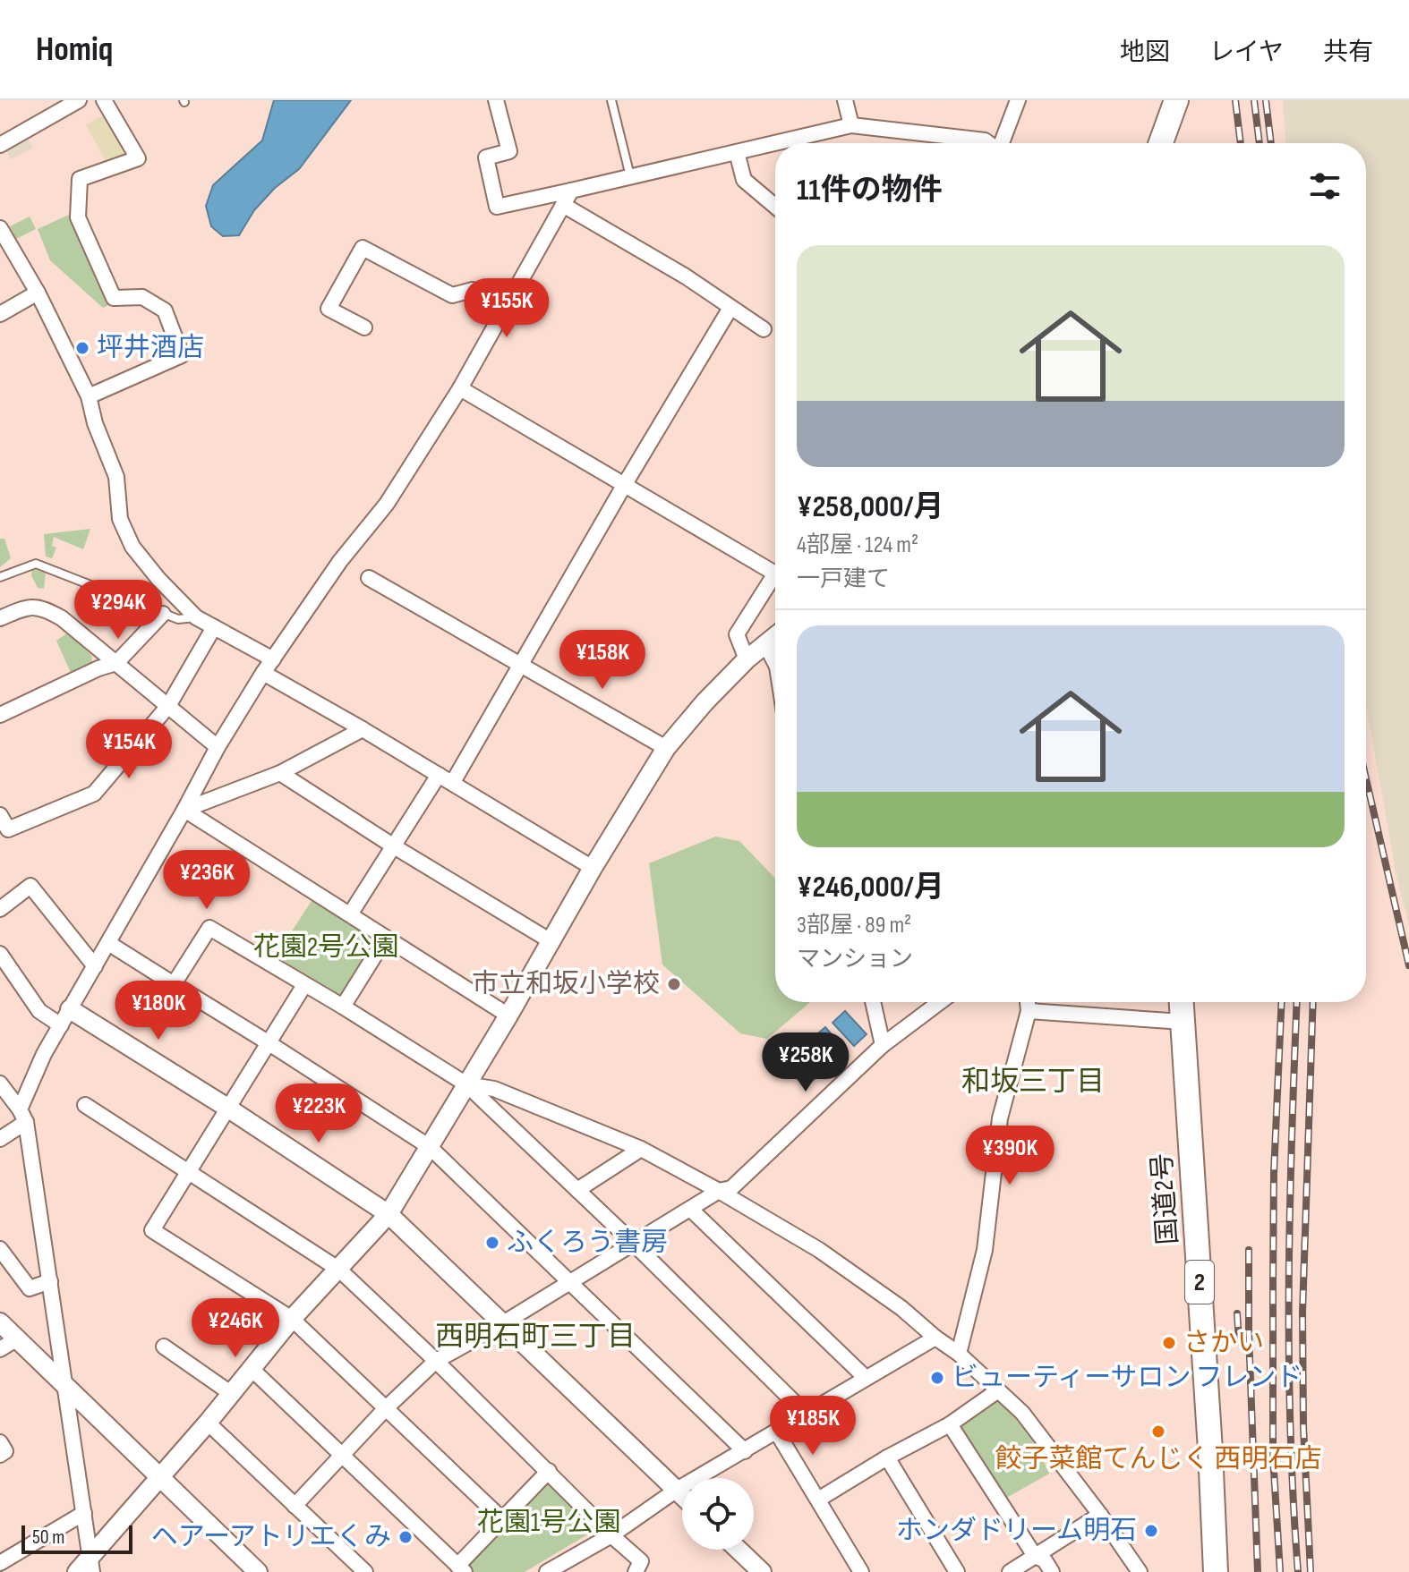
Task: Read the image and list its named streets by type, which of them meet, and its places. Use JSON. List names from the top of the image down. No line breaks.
{"streets":{"highway":["国道2号","2"]},"districts":["和坂三丁目","西明石町三丁目"],"parks":["花園2号公園","花園1号公園"],"places":["坪井酒店","市立和坂小学校","ふくろう書房","さかい","ビューティーサロン フレンド","餃子菜館てんじく 西明石店","ホンダドリーム明石","ヘアーアトリエくみ"],"scale_bar":"50 m","page":{"header":"Homiq","nav":["地図","レイヤ","共有"],"heading":"11件の物件","list":[{"name":"¥258,000/月","note":"4部屋 · 124 m² · 一戸建て"},{"name":"¥246,000/月","note":"3部屋 · 89 m² · マンション"}],"price":["¥155K","¥294K","¥158K","¥154K","¥236K","¥180K","¥258K","¥223K","¥390K","¥246K","¥185K"],"scale":"50 m"}}
